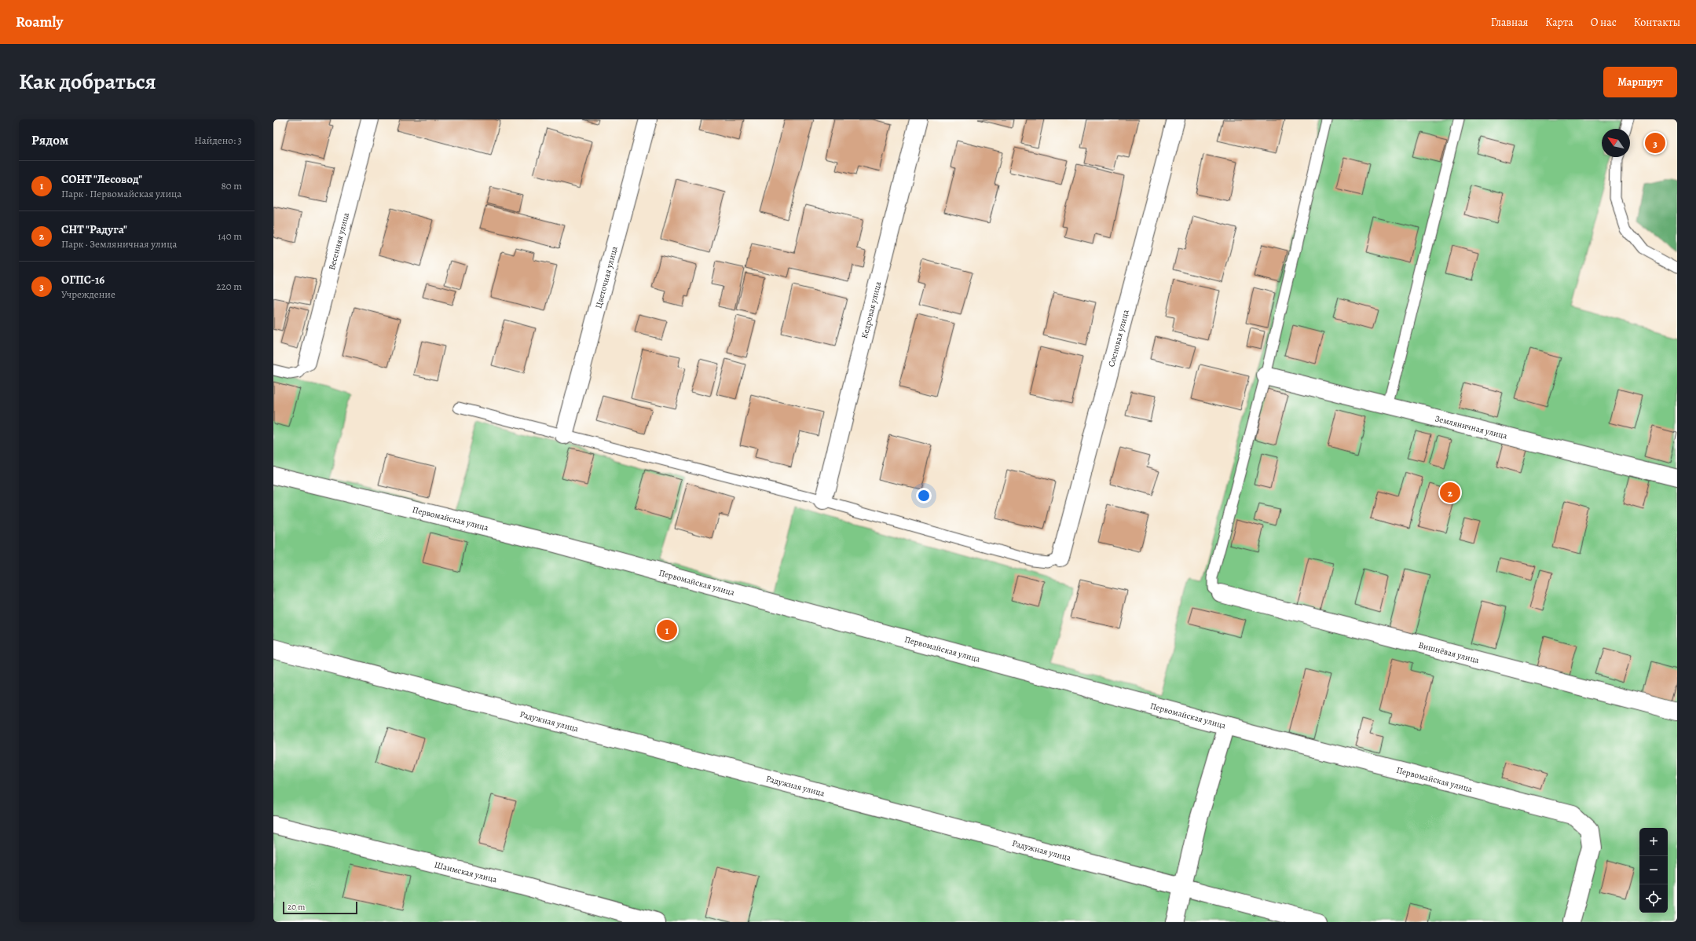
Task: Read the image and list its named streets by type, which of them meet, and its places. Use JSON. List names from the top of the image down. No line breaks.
{"streets":{"street":["Весенняя улица","Цветочная улица","Кедровая улица","Сосновая улица","Земляничная улица","Первомайская улица","Вишнёвая улица","Радужная улица","Шаимская улица"]},"scale_bar":"20 m","north":"top left","page":{"header":"Roamly","nav":["Главная","Карта","О нас","Контакты"],"title":"Как добраться","buttons":"Маршрут","heading":["Рядом","Найдено: 3"],"pins":["3","2","1"],"list":[{"mark":"1","name":"СОНТ \"Лесовод\"","note":"Парк · Первомайская улица","value":"80 m"},{"mark":"2","name":"СНТ \"Радуга\"","note":"Парк · Земляничная улица","value":"140 m"},{"mark":"3","name":"ОГПС-16","note":"Учреждение","value":"220 m"}],"map_buttons":["+","−"],"scale":"20 m"}}
